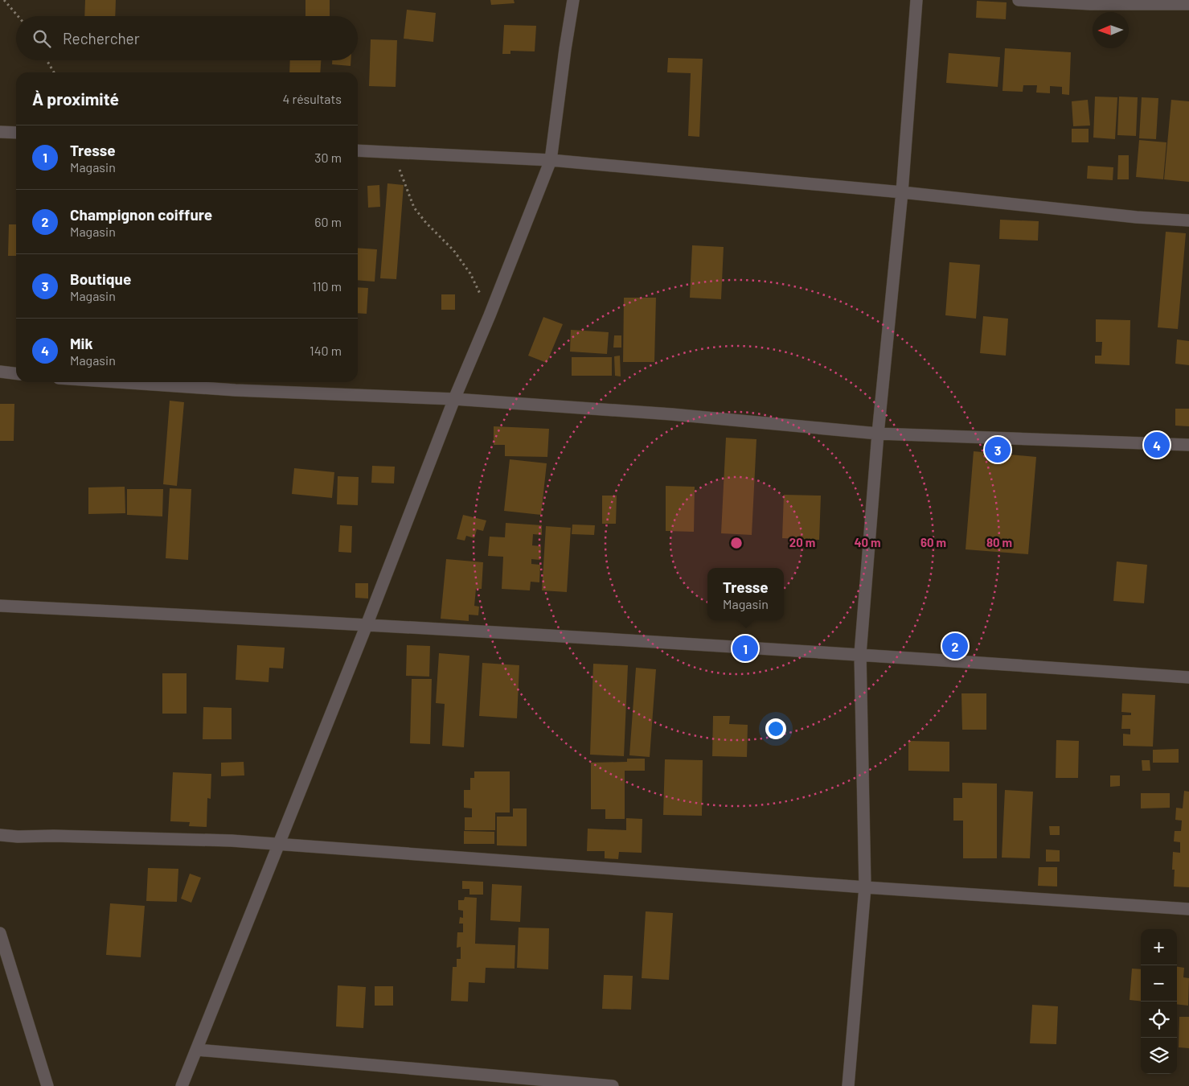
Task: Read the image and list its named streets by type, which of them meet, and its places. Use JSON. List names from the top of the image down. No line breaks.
{"north":"left","page":{"search":"Rechercher","heading":["À proximité","4 résultats"],"list":[{"mark":"1","name":"Tresse","note":"Magasin","value":"30 m"},{"mark":"2","name":"Champignon coiffure","note":"Magasin","value":"60 m"},{"mark":"3","name":"Boutique","note":"Magasin","value":"110 m"},{"mark":"4","name":"Mik","note":"Magasin","value":"140 m"}],"pins":["4","3","2","1"],"popup":["Tresse","Magasin"],"map_buttons":["+","−"]},"rings":["20 m","40 m","60 m","80 m"]}
